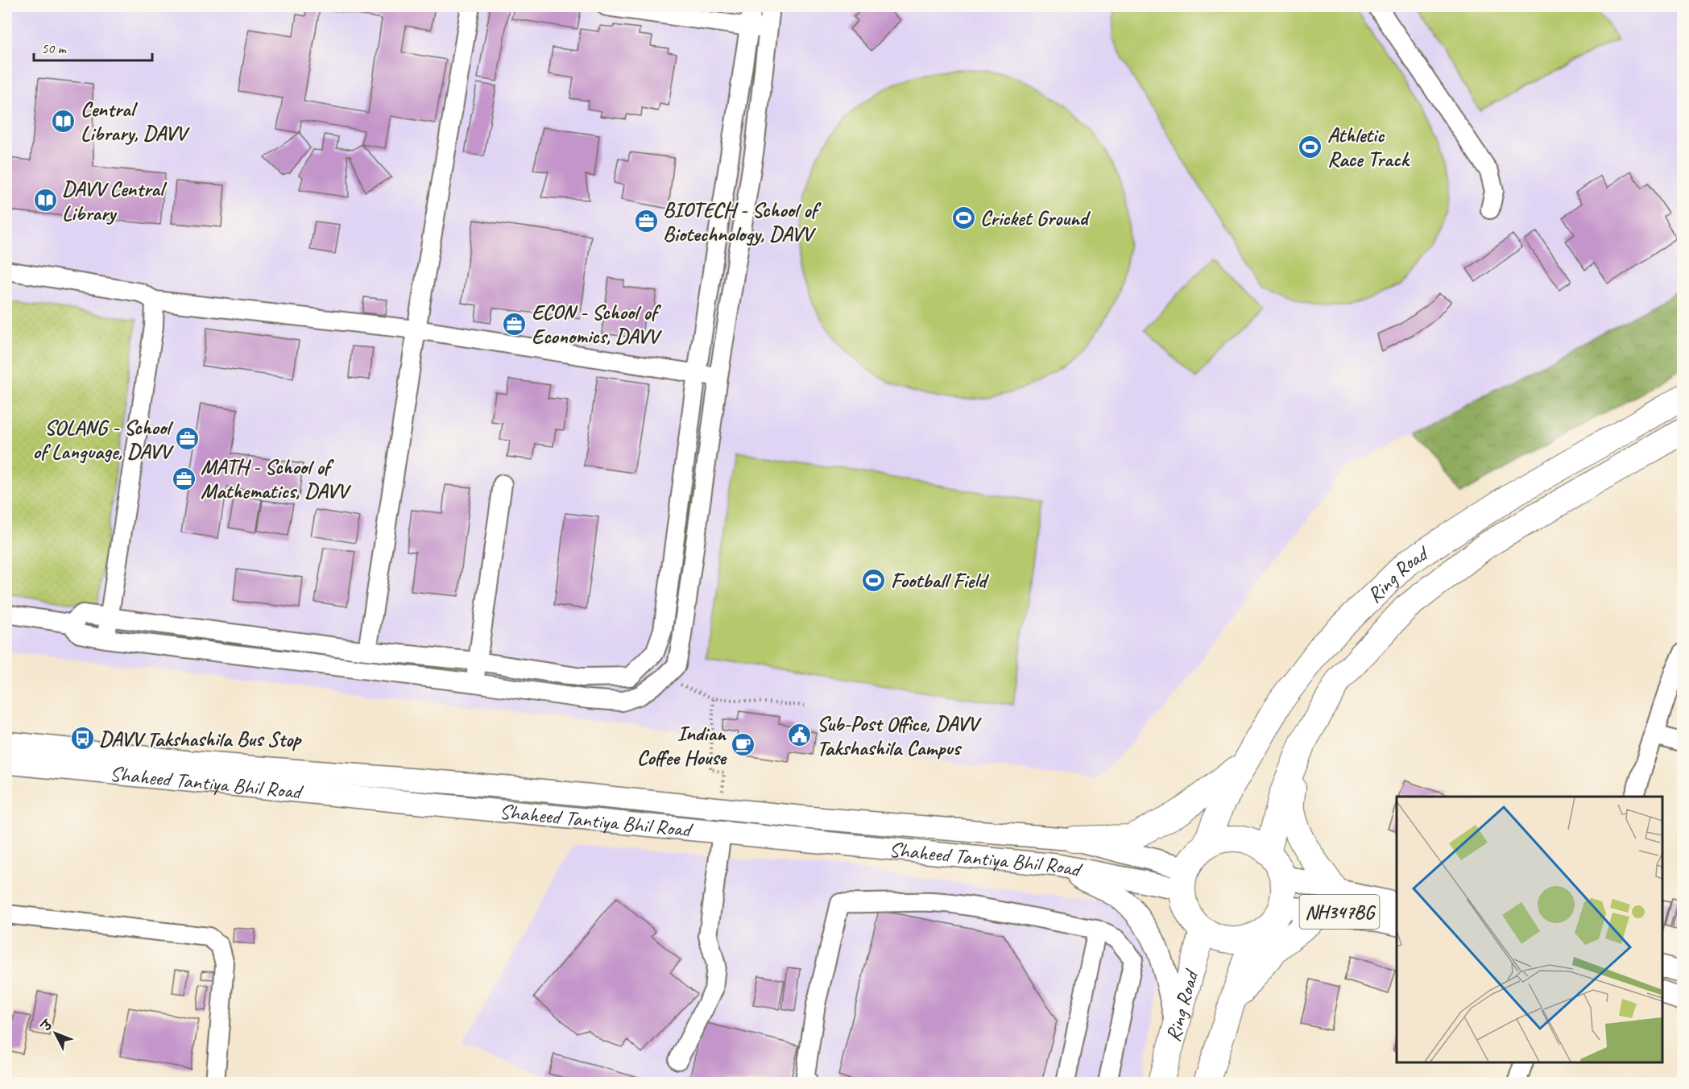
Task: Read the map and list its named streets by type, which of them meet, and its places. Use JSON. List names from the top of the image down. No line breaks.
{"streets":{"highway":["Ring Road"],"main road":["Shaheed Tantiya Bhil Road","NH347BG"]},"crossings":[["Ring Road","Shaheed Tantiya Bhil Road"],["Ring Road","NH347BG"],["Shaheed Tantiya Bhil Road","NH347BG"]],"places":{"library":["Central Library, DAVV","DAVV Central Library"],"sports":["Athletic Race Track","Cricket Ground","Football Field"],"office":["BIOTECH - School of Biotechnology, DAVV","ECON - School of Economics, DAVV","SOLANG - School of Language, DAVV","MATH - School of Mathematics, DAVV"],"public building":["Sub-Post Office, DAVV Takshashila Campus"],"bus stop":["DAVV Takshashila Bus Stop"],"cafe":["Indian Coffee House"]},"scale_bar":"50 m","north":"top left"}
